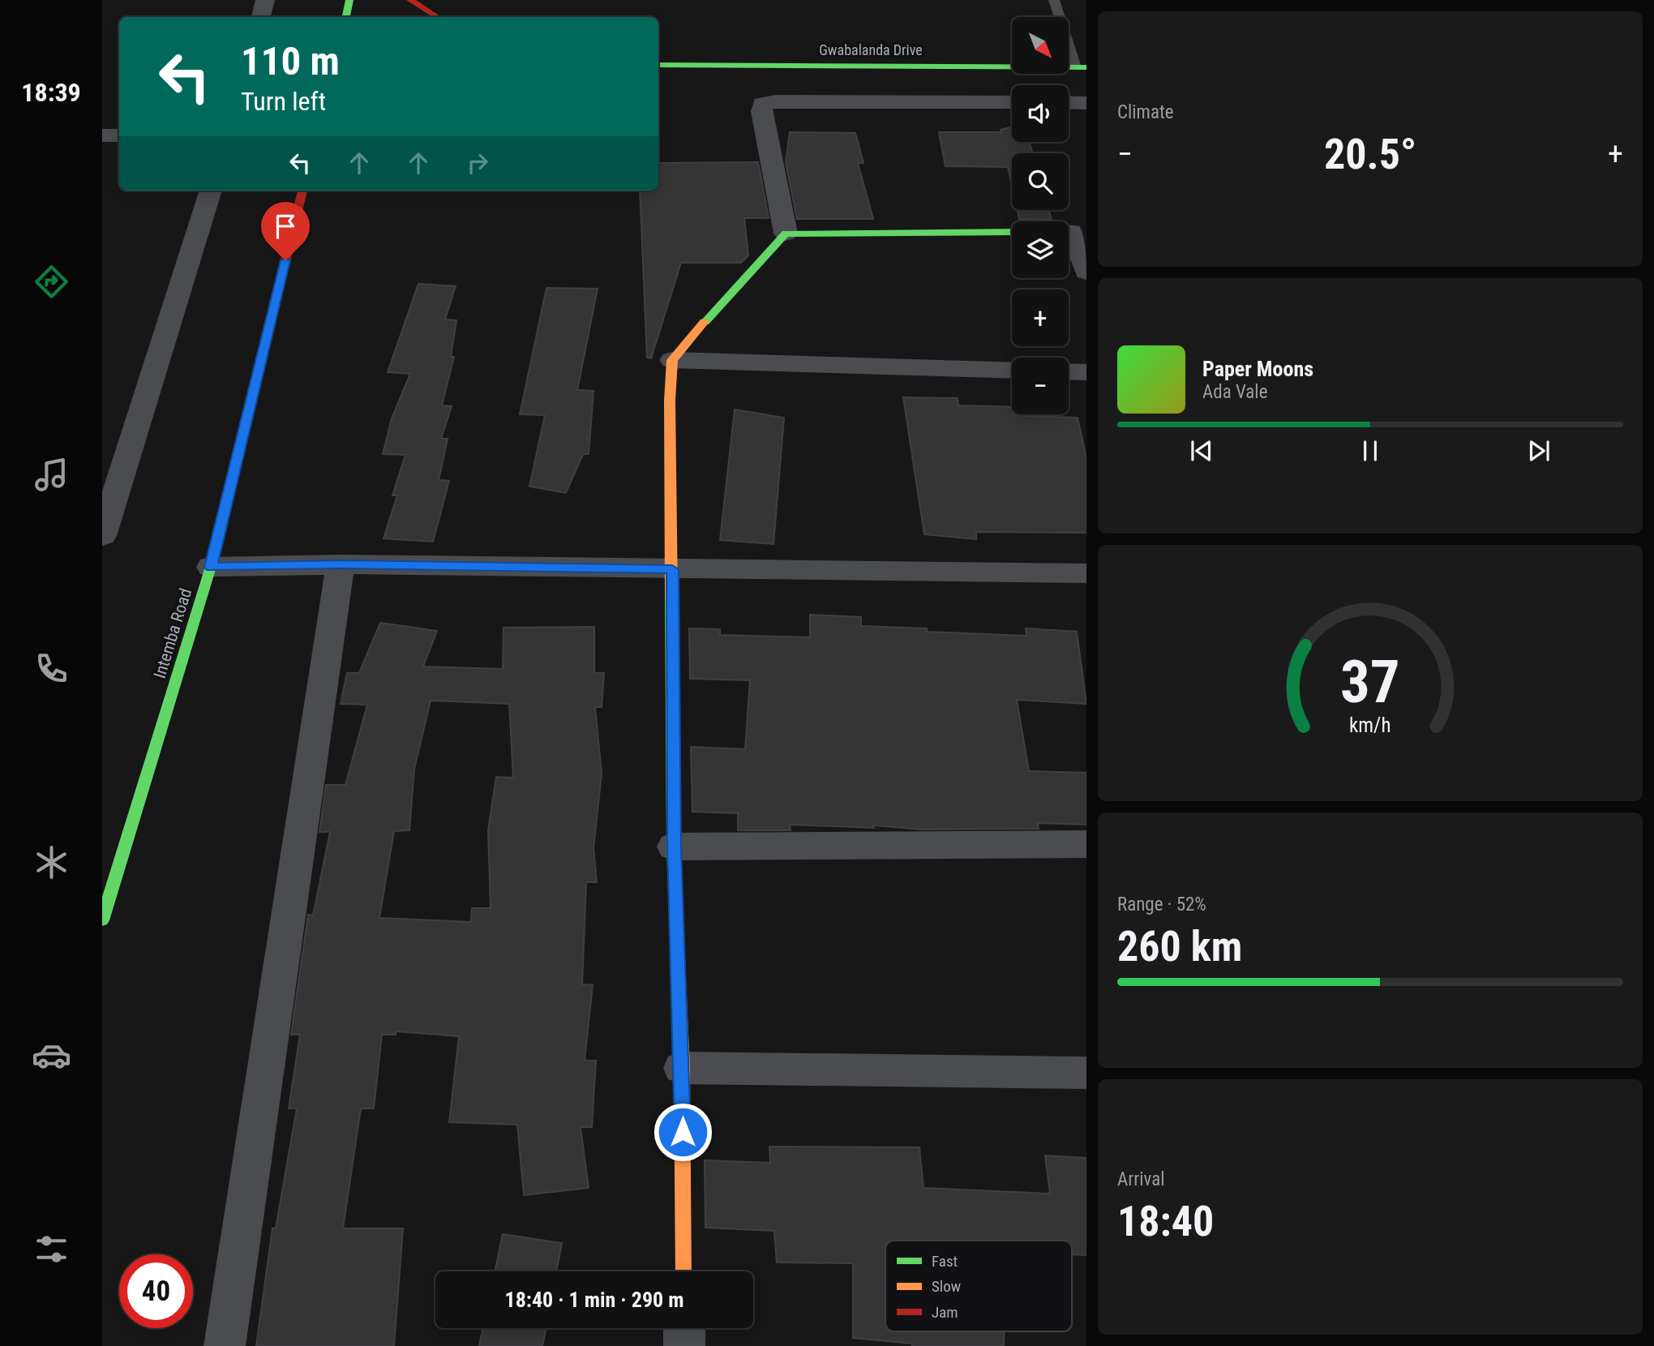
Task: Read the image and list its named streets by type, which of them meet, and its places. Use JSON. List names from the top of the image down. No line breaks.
{"streets":{"street":["Gwabalanda Drive","Intemba Road"]},"legend":["Fast","Slow","Jam"],"north":"bottom right","page":{"tabs":"18:39","tile":["Climate",["Range · 52%","260 km"],["Arrival","18:40"]],"map_buttons":["+","−"],"turn":["110 m","Turn left"],"heat":["−","20.5°","+"],"song":["Paper Moons","Ada Vale"],"limit":"40","trip":"18:40 · 1 min · 290 m","gauge":["37","km/h"]}}
